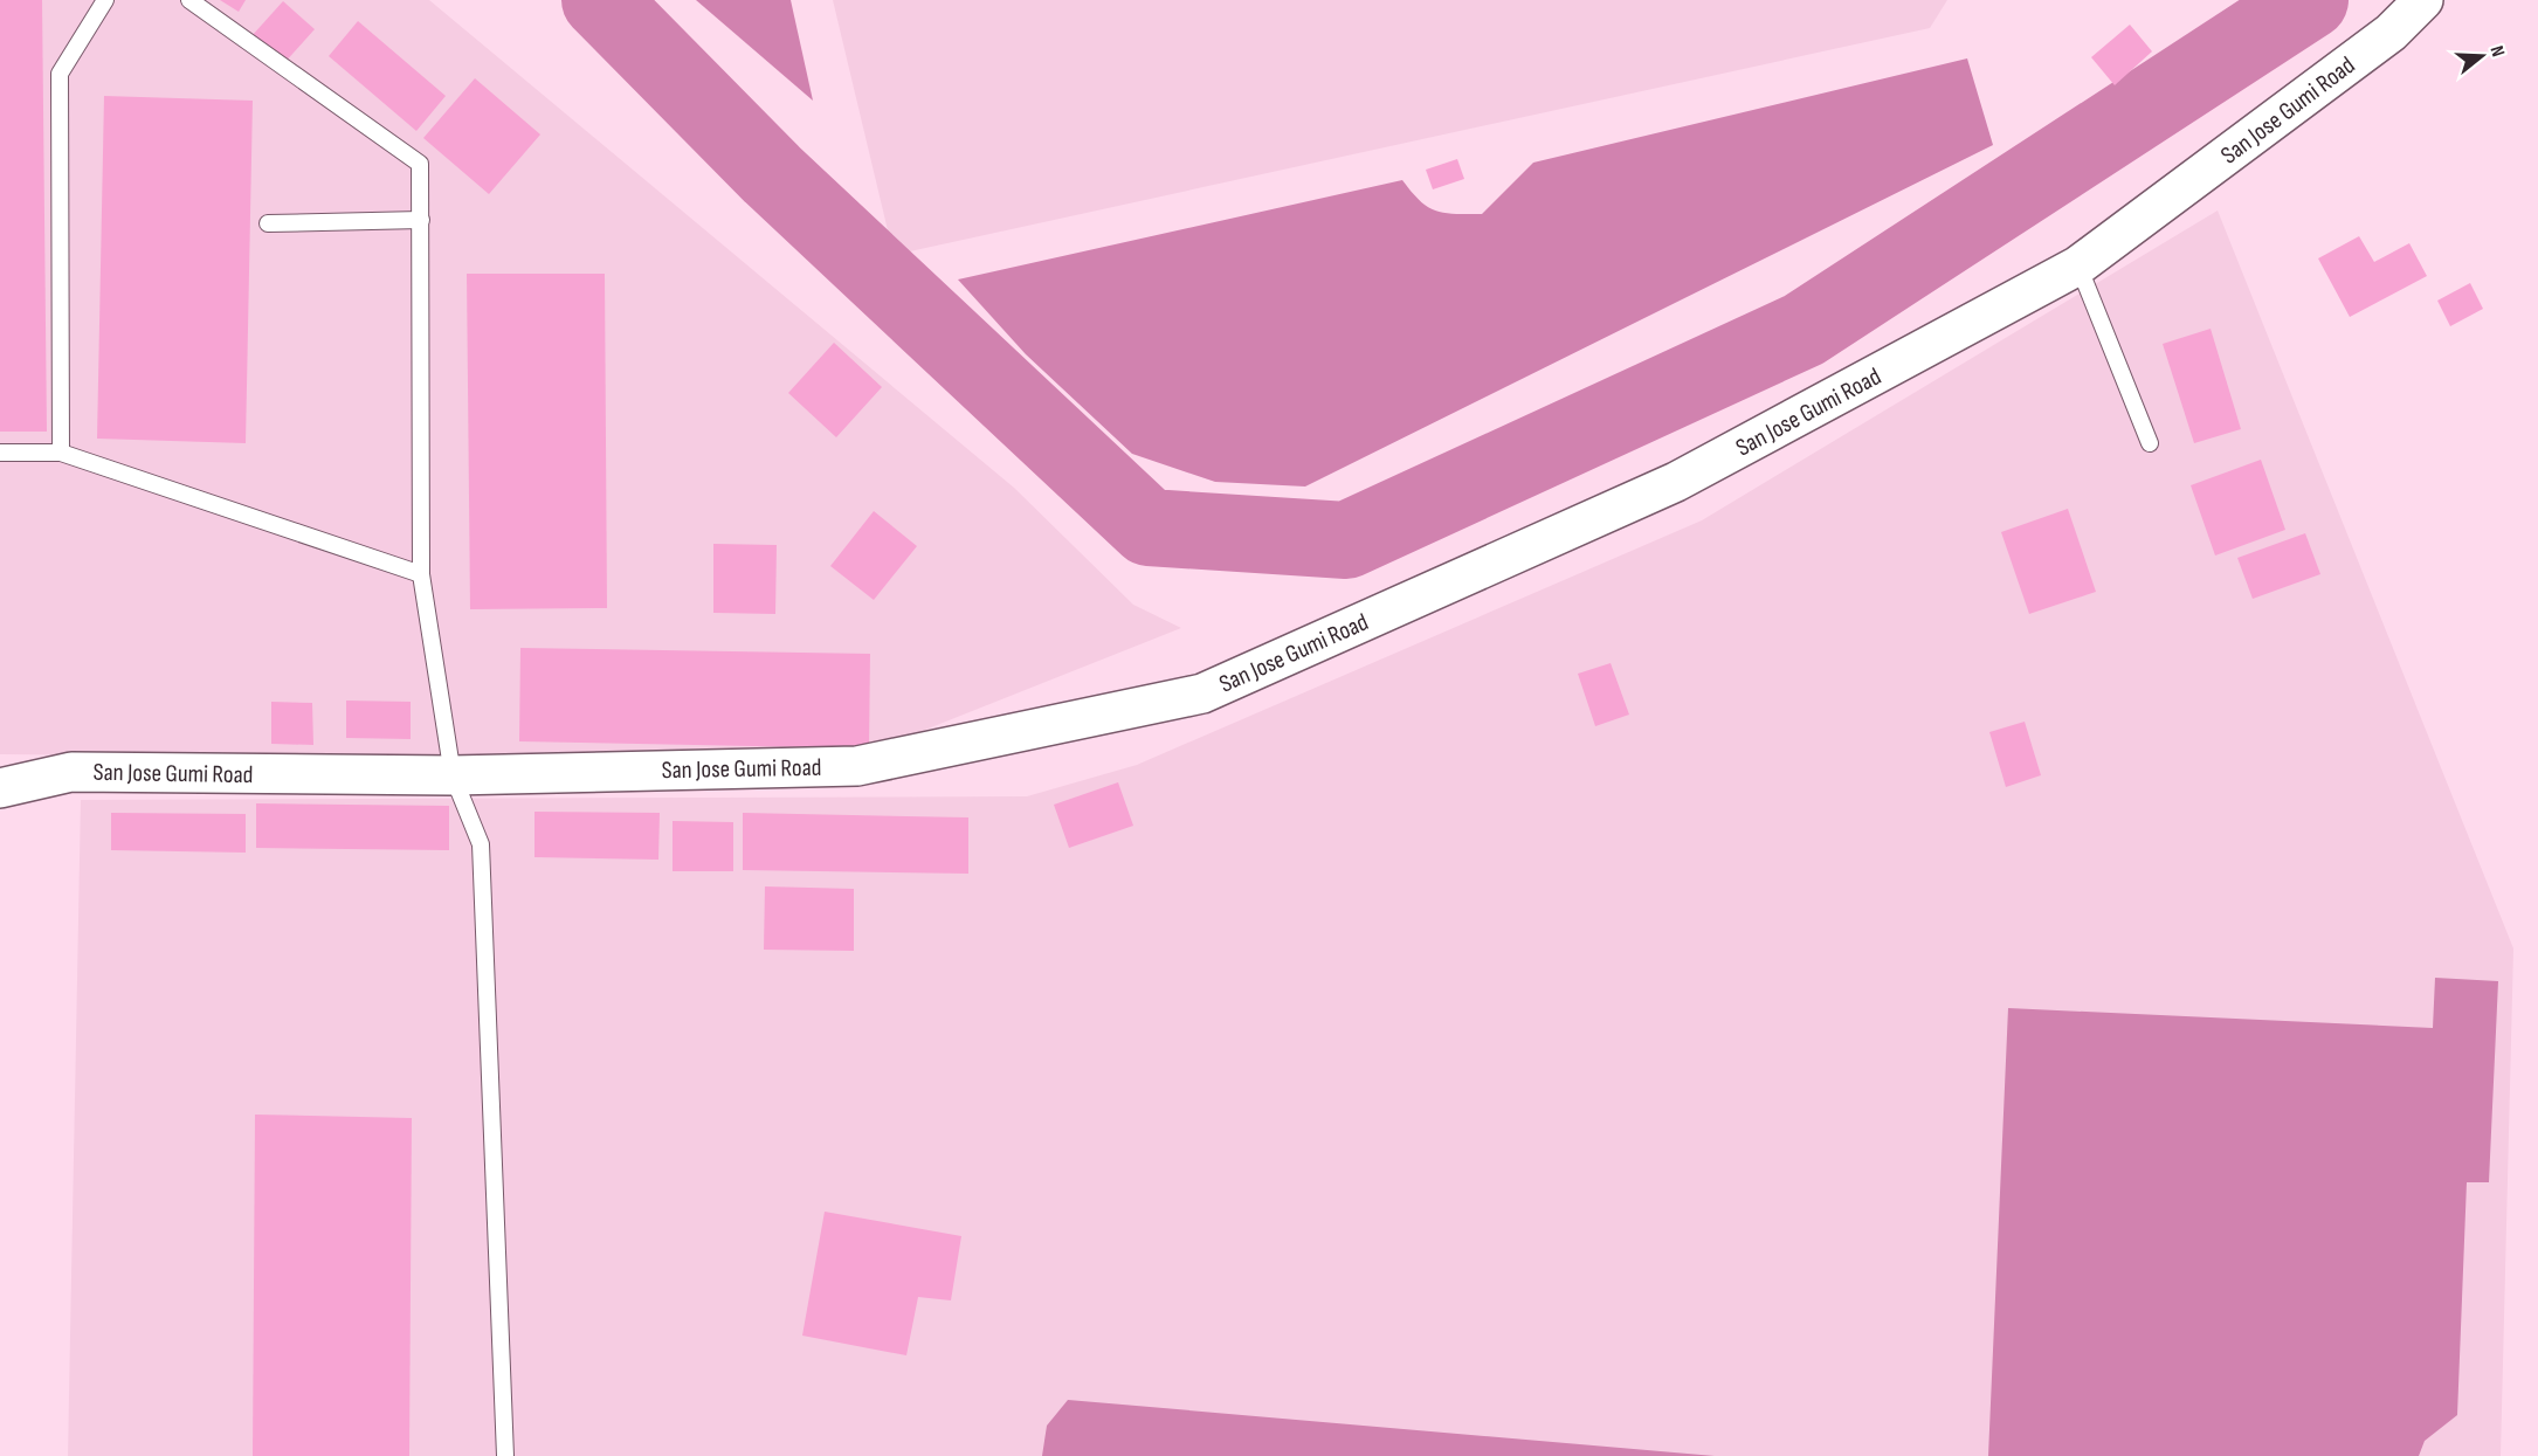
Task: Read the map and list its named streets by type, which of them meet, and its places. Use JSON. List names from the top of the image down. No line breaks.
{"streets":{"street":["San Jose Gumi Road"]},"north":"right"}
